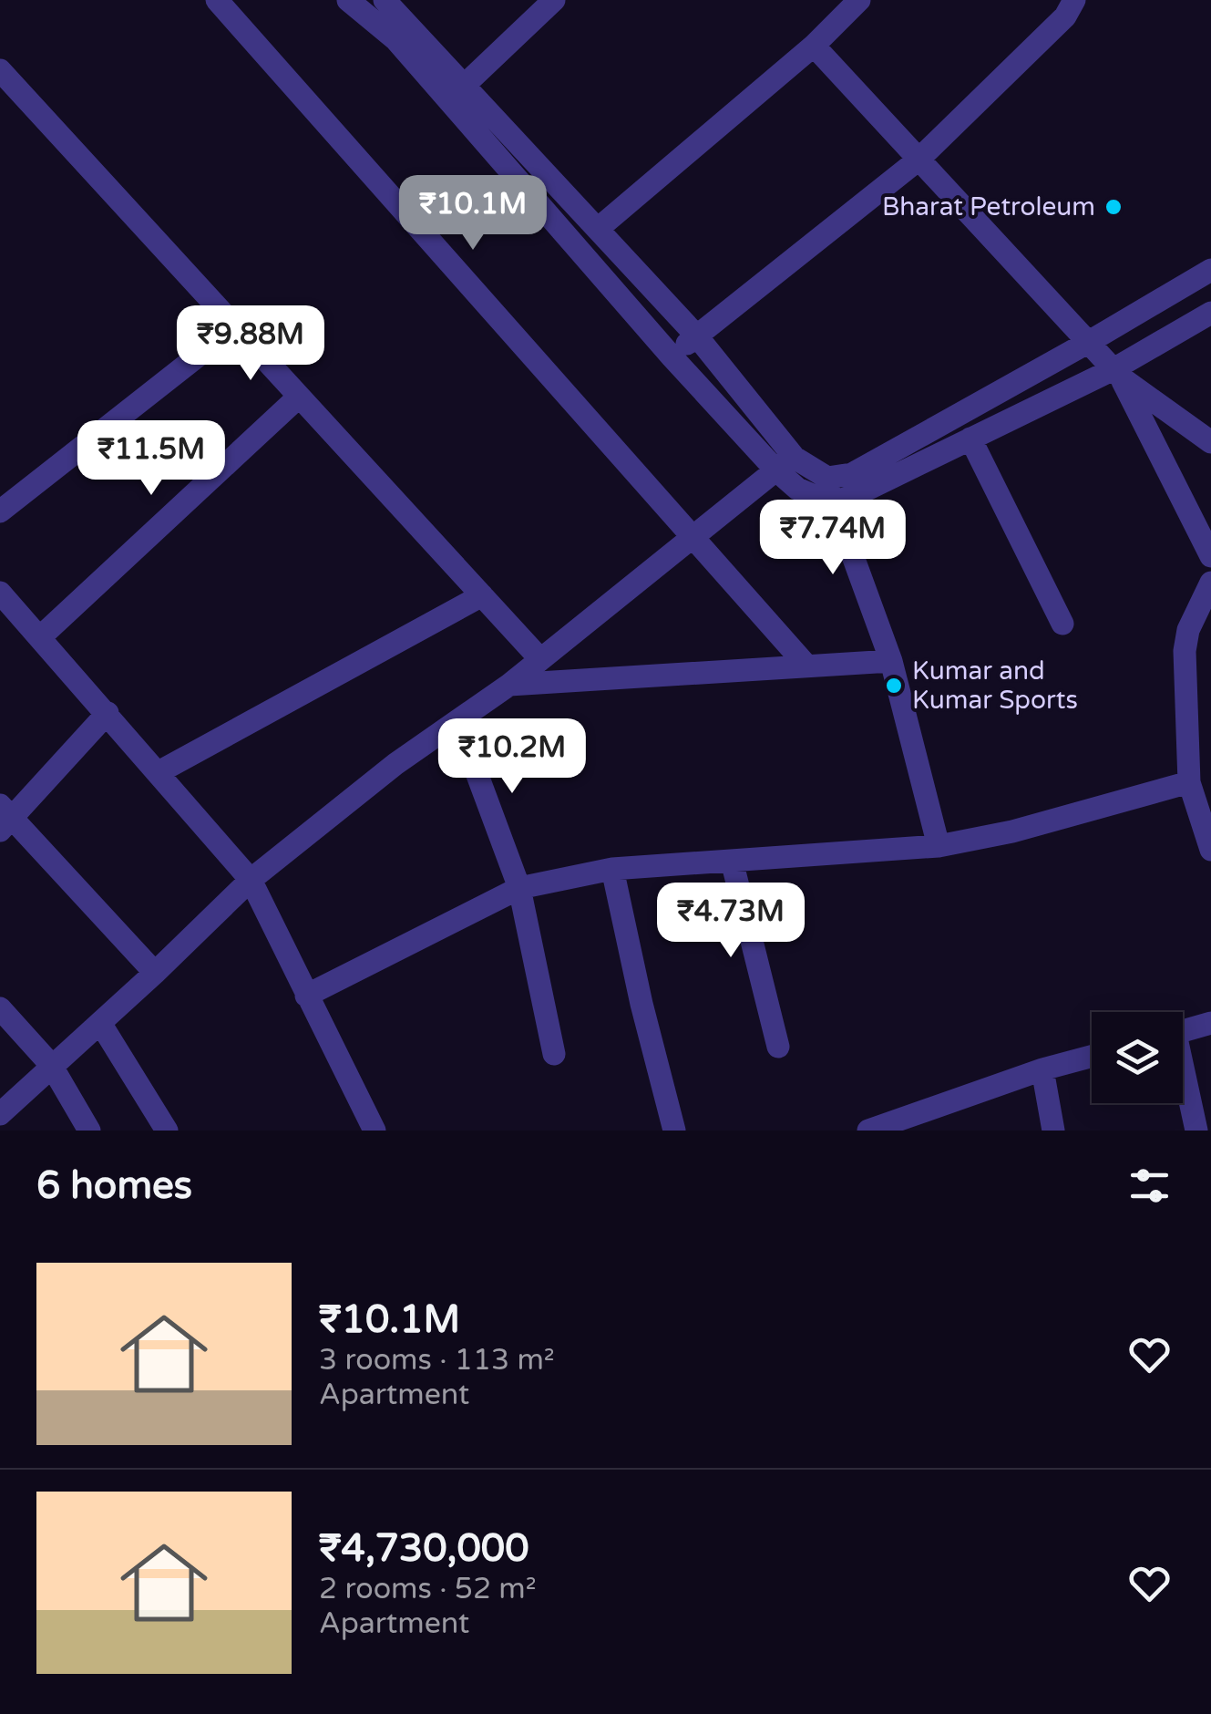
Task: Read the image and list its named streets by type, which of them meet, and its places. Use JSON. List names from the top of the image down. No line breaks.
{"places":["Bharat Petroleum","Kumar and Kumar Sports"],"page":{"price":["₹10.1M","₹9.88M","₹11.5M","₹7.74M","₹10.2M","₹4.73M"],"heading":"6 homes","list":[{"name":"₹10.1M","note":"3 rooms · 113 m² · Apartment"},{"name":"₹4,730,000","note":"2 rooms · 52 m² · Apartment"}]}}
